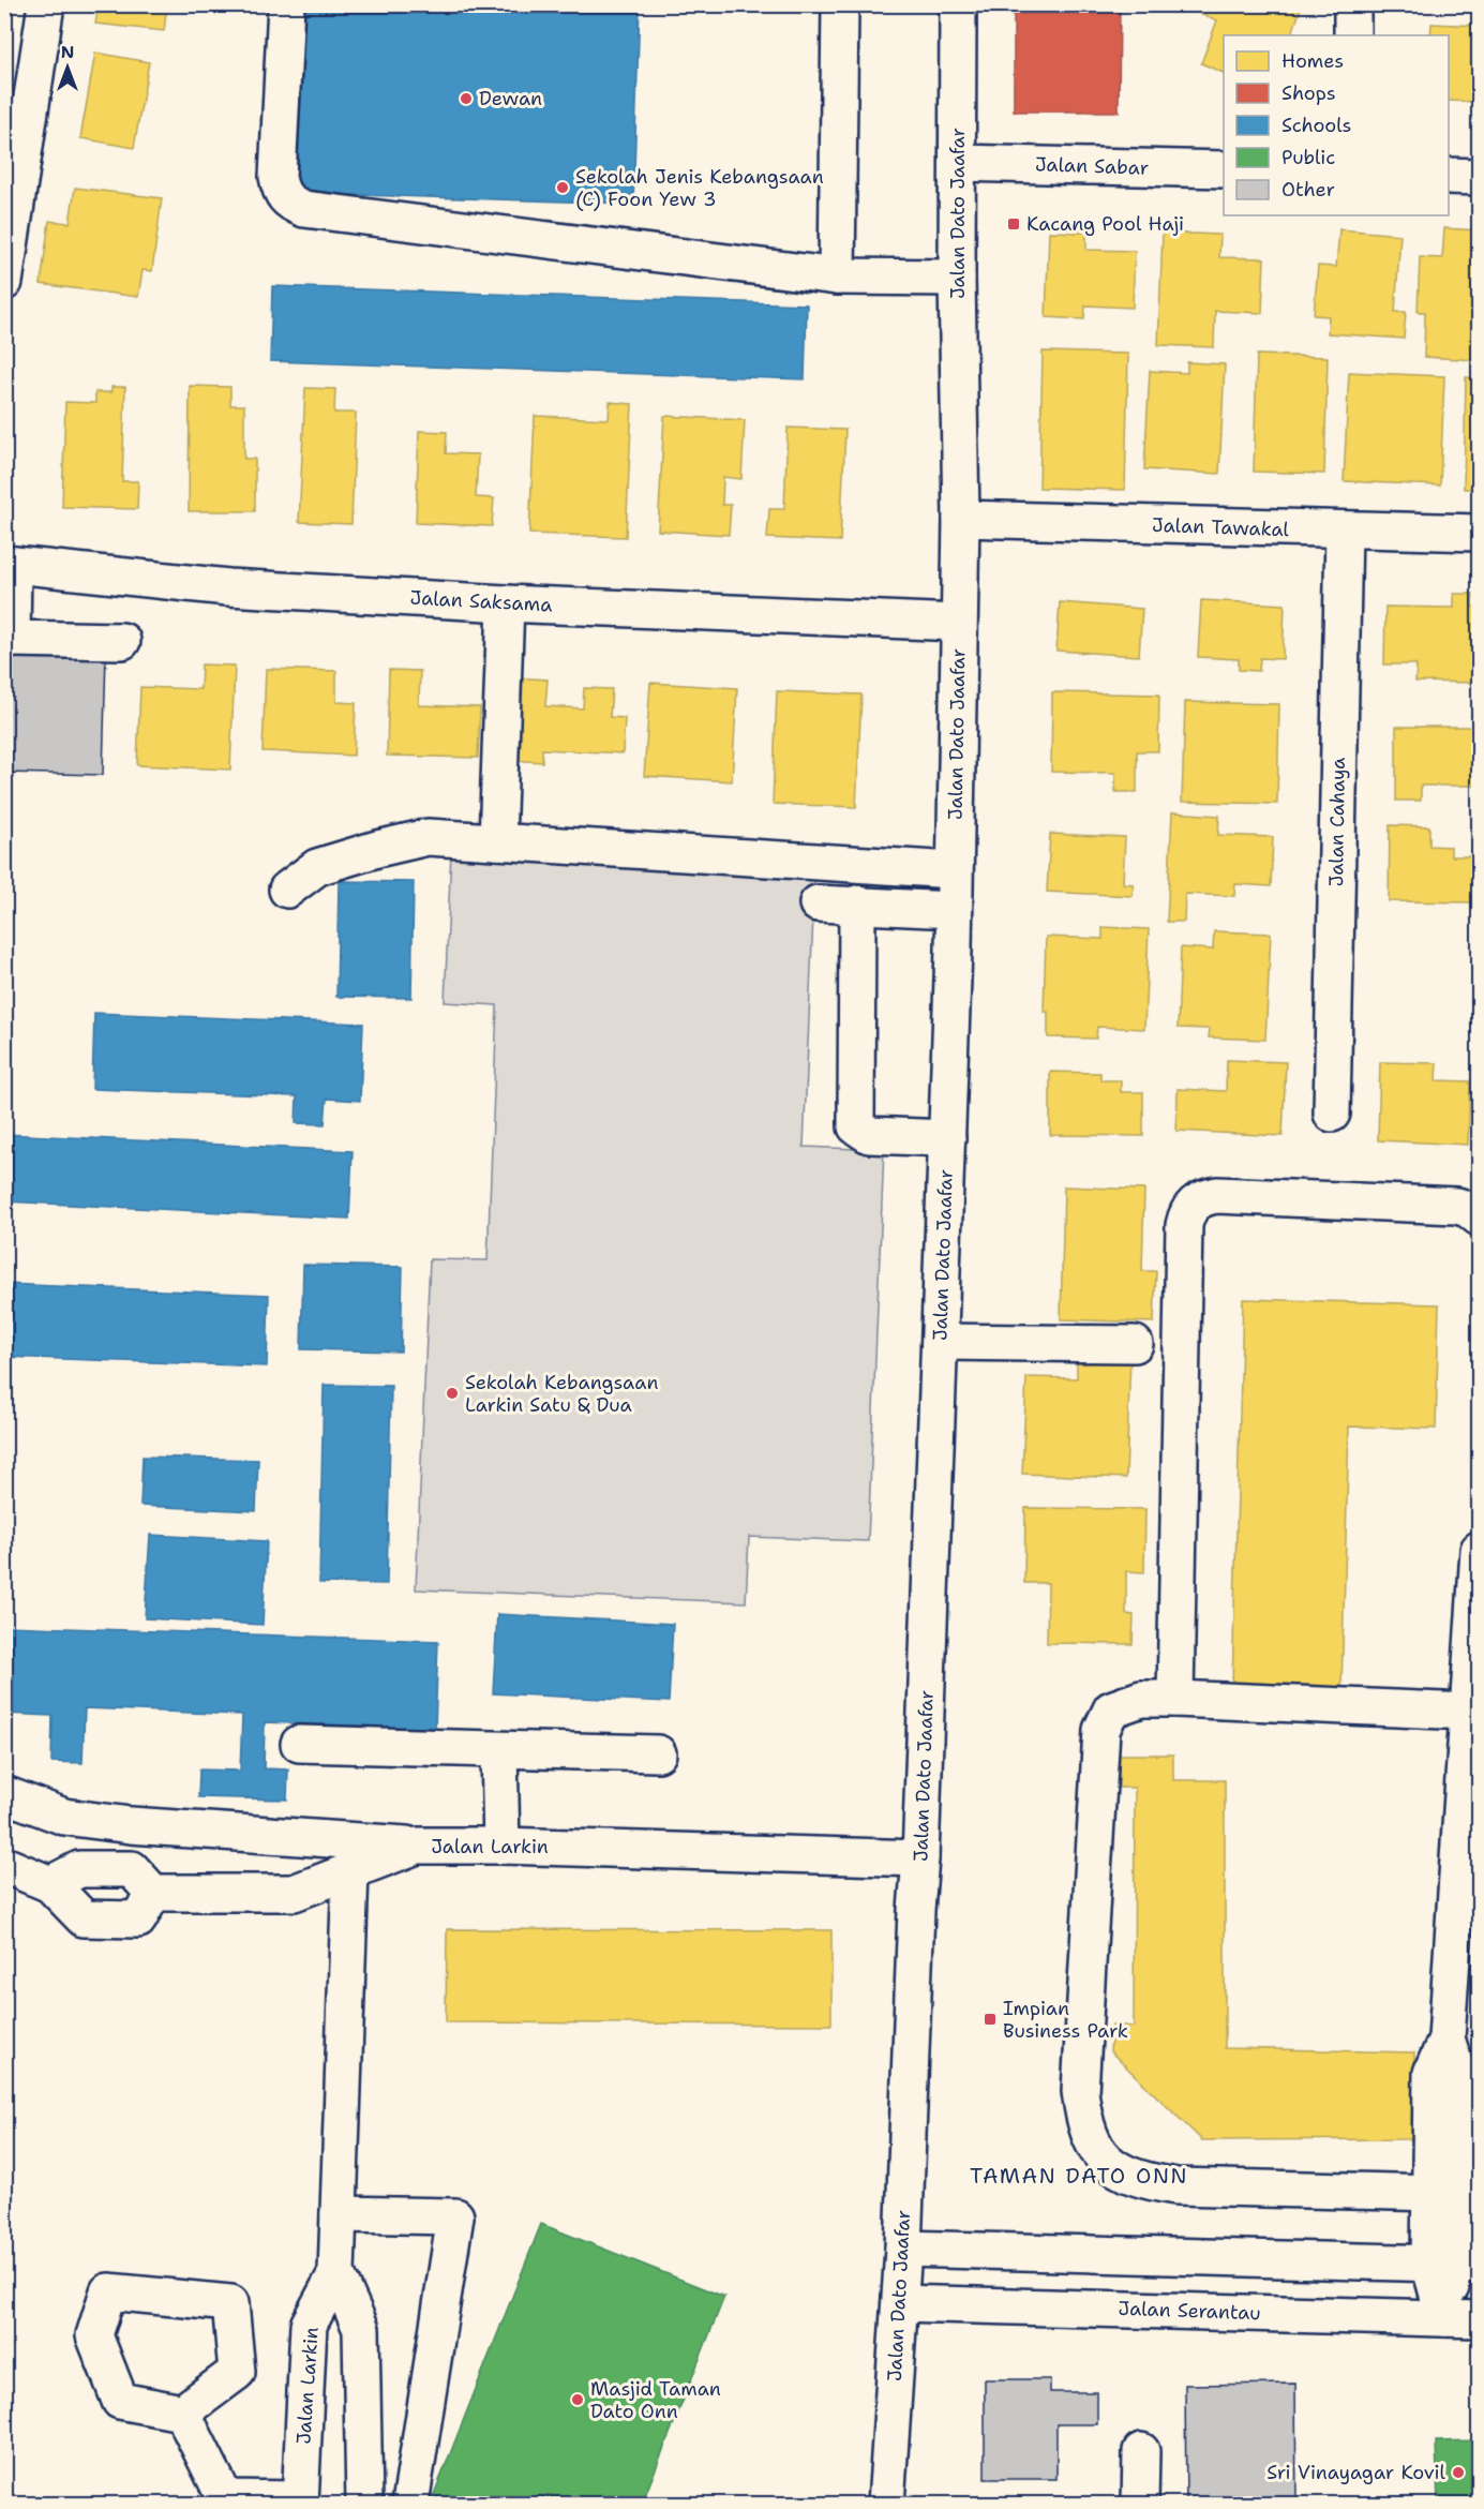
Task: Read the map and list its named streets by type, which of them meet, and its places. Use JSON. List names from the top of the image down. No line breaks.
{"streets":{"street":["Jalan Sabar","Jalan Dato Jaafar","Jalan Tawakal","Jalan Saksama","Jalan Cahaya","Jalan Larkin","Jalan Serantau"]},"crossings":[["Jalan Sabar","Jalan Dato Jaafar"],["Jalan Dato Jaafar","Jalan Tawakal"],["Jalan Dato Jaafar","Jalan Saksama"],["Jalan Dato Jaafar","Jalan Larkin"],["Jalan Dato Jaafar","Jalan Serantau"],["Jalan Tawakal","Jalan Cahaya"]],"districts":["TAMAN DATO ONN"],"places":{"other":["Dewan","Sekolah Jenis Kebangsaan (C) Foon Yew 3","Sekolah Kebangsaan Larkin Satu & Dua","Masjid Taman Dato Onn","Sri Vinayagar Kovil"],"transit":["Kacang Pool Haji","Impian Business Park"]},"legend":["Homes","Shops","Schools","Public","Other"],"north":"top"}
